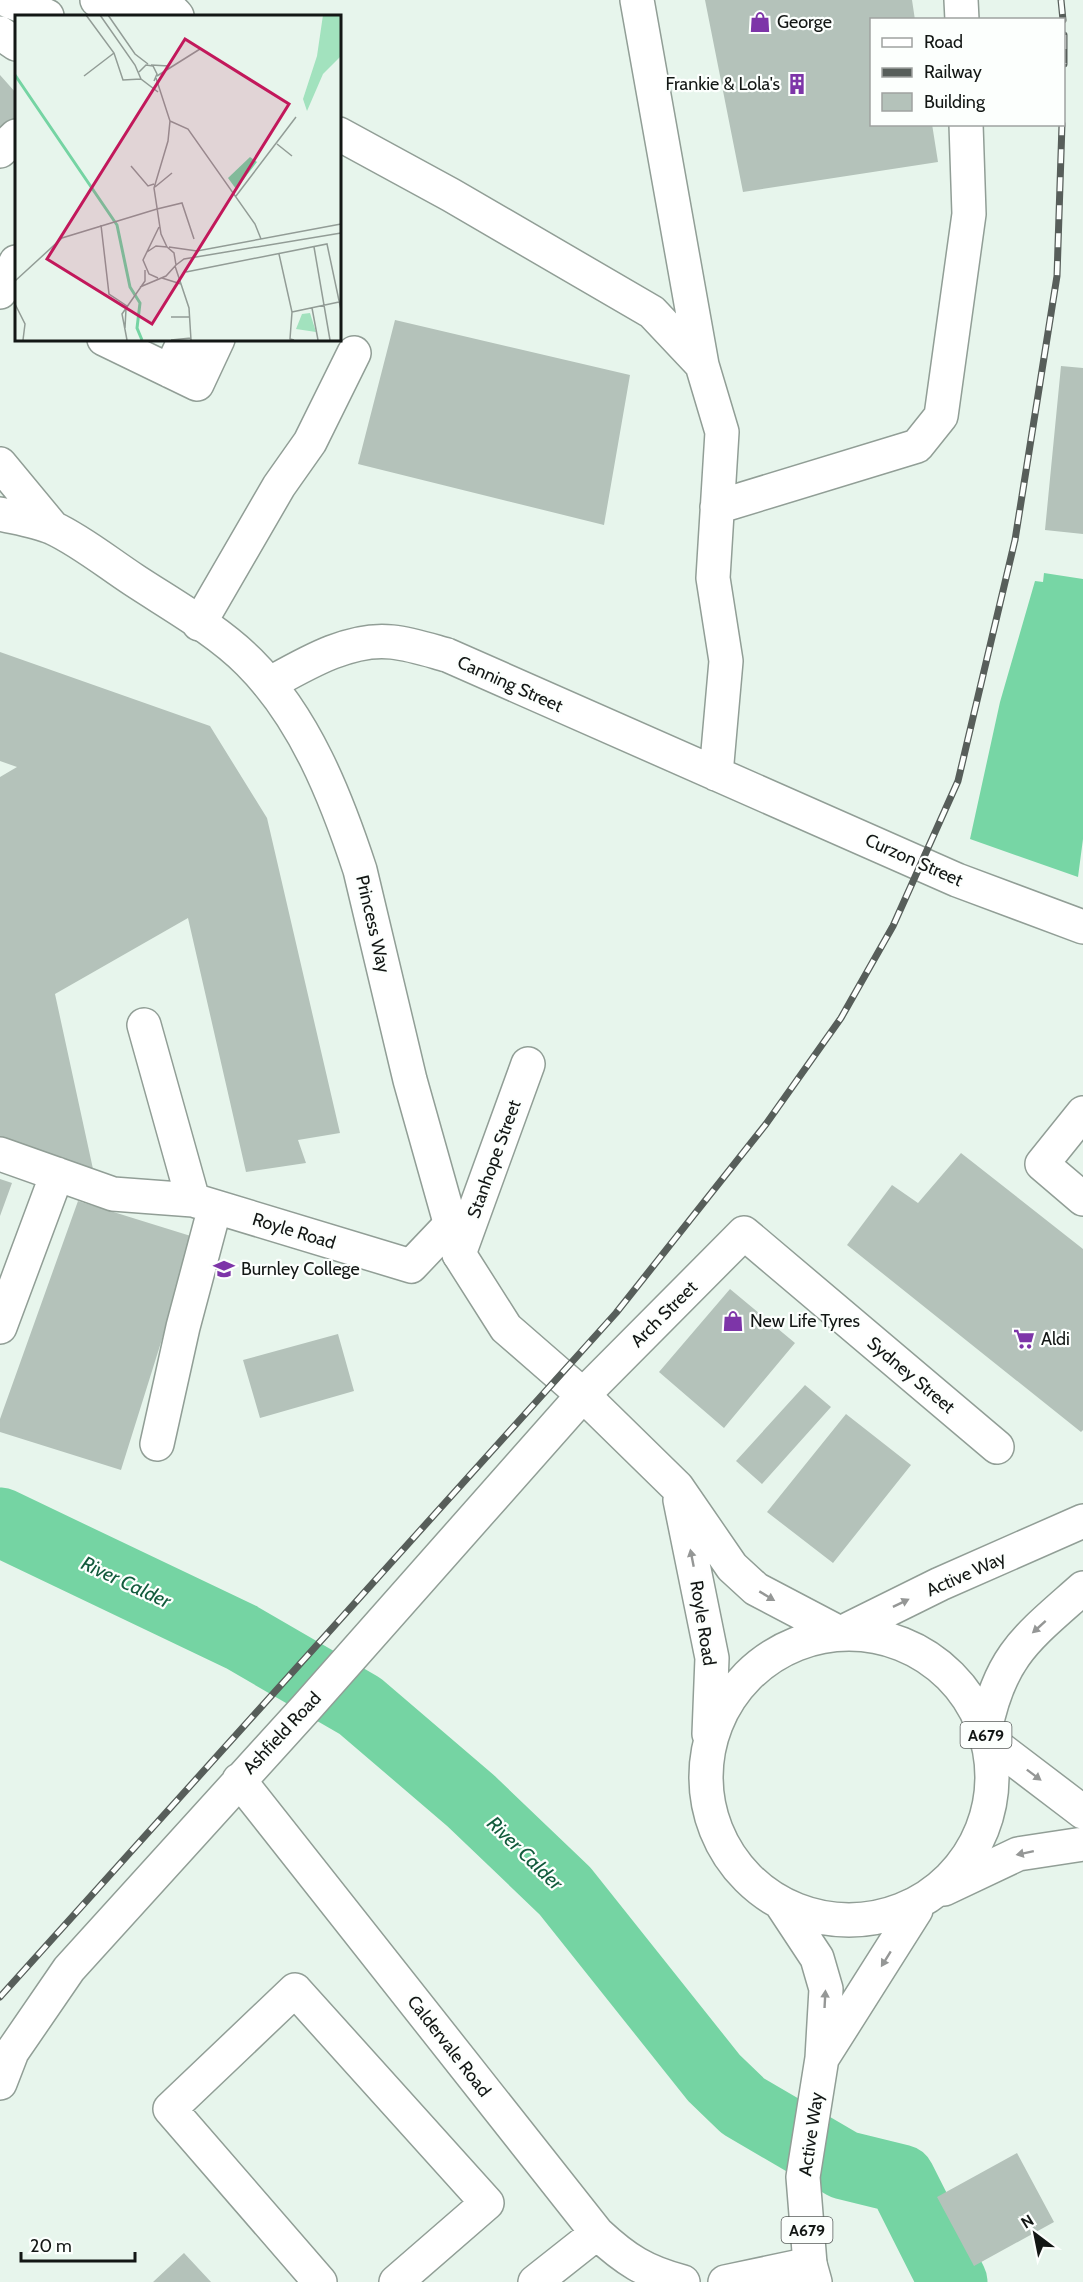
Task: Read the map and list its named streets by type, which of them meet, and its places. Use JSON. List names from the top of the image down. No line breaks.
{"streets":{"street":["Canning Street","Curzon Street","Princess Way","Stanhope Street","Royle Road","Arch Street","Sydney Street","Active Way","Ashfield Road","A679","Caldervale Road"]},"crossings":[["Canning Street","Curzon Street"],["Canning Street","Princess Way"],["Princess Way","Stanhope Street"],["Princess Way","Royle Road"],["Princess Way","Arch Street"],["Princess Way","Ashfield Road"],["Stanhope Street","Royle Road"],["Royle Road","A679"],["Arch Street","Sydney Street"],["Arch Street","Ashfield Road"],["Active Way","A679"],["Ashfield Road","Caldervale Road"]],"one_way":["Royle Road"],"water":["River Calder"],"places":{"shop":["George","New Life Tyres"],"building":["Frankie & Lola's"],"school or university":["Burnley College"],"supermarket":["Aldi"]},"legend":["Road","Railway","Building"],"scale_bar":"20 m","north":"top left"}
